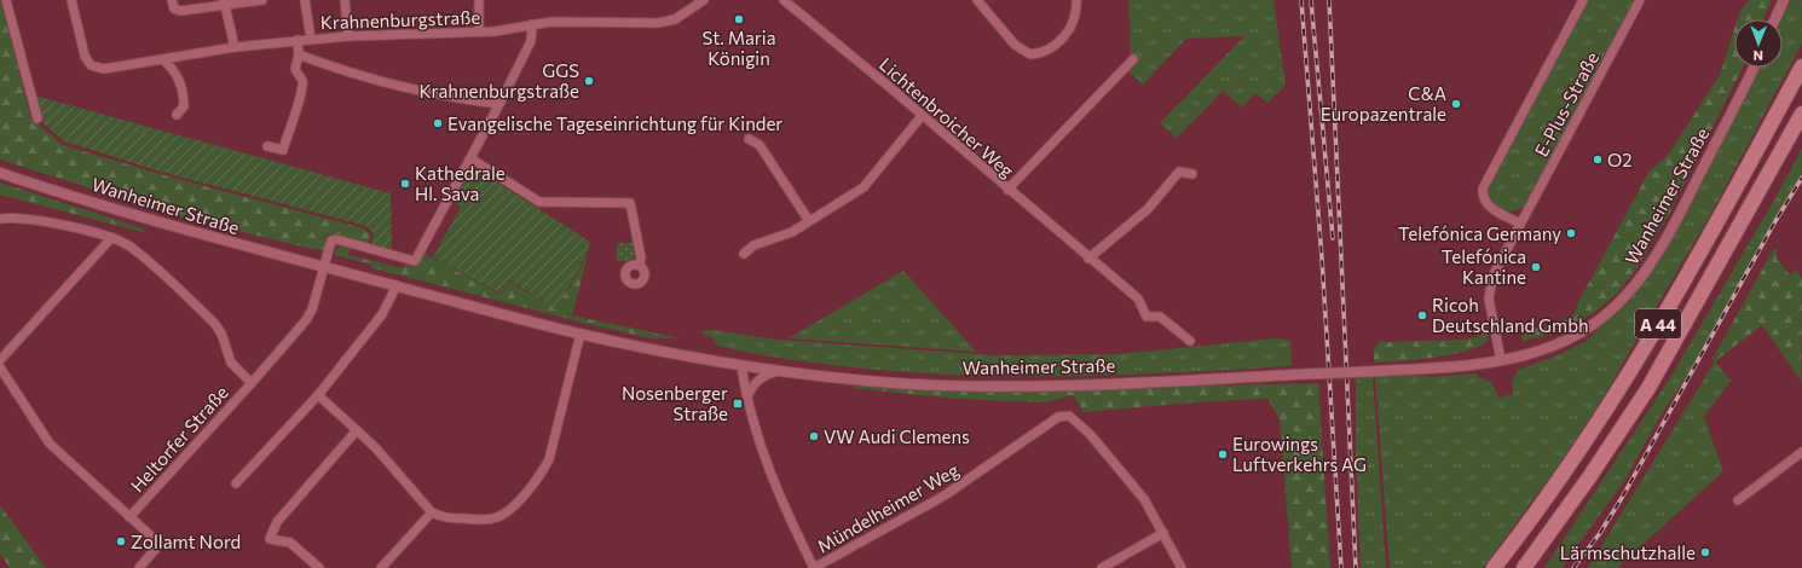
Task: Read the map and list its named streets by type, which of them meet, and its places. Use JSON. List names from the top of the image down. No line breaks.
{"streets":{"highway":["A 44"],"street":["Krahnenburgstraße","E-Plus-Straße","Lichtenbroicher Weg","Wanheimer Straße","Heltorfer Straße","Mündelheimer Weg"]},"crossings":[["Wanheimer Straße","Heltorfer Straße"]],"places":{"other":["St. Maria Königin","GGS Krahnenburgstraße","C&A Europazentrale","Evangelische Tageseinrichtung für Kinder","O2","Kathedrale Hl. Sava","Telefónica Germany","Telefónica Kantine","Ricoh Deutschland Gmbh","VW Audi Clemens","Eurowings Luftverkehrs AG","Zollamt Nord","Lärmschutzhalle"],"transit":["Nosenberger Straße"]},"north":"bottom"}
